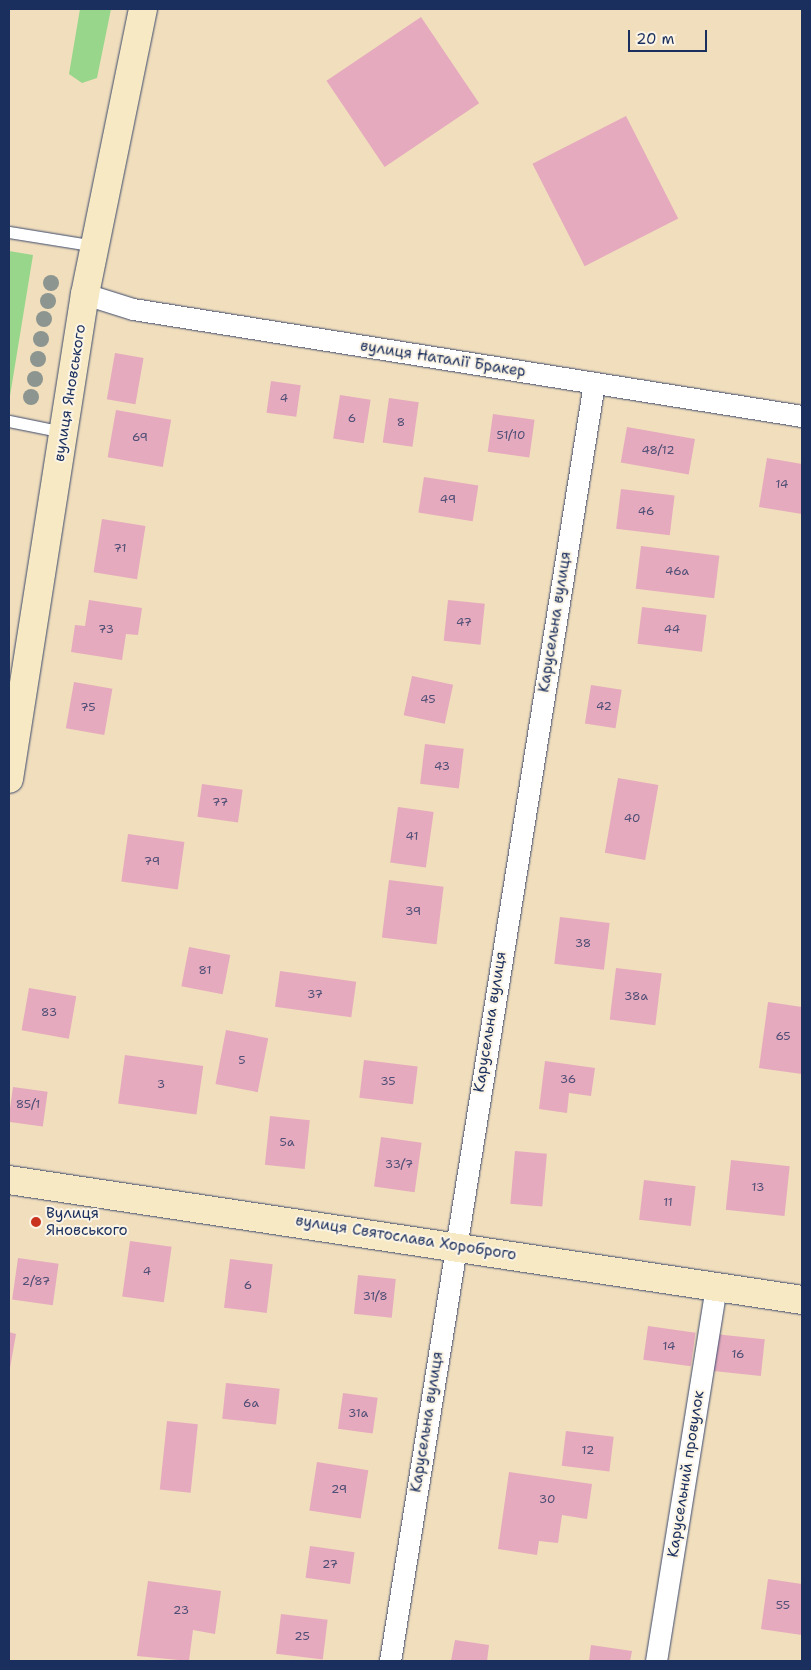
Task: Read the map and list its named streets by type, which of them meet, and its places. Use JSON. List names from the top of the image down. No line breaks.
{"streets":{"street":["вулиця Наталії Бракер","вулиця Яновського","Карусельна вулиця","вулиця Святослава Хороброго","Карусельний провулок"]},"crossings":[["вулиця Наталії Бракер","вулиця Яновського"],["вулиця Наталії Бракер","Карусельна вулиця"],["Карусельна вулиця","вулиця Святослава Хороброго"],["вулиця Святослава Хороброго","Карусельний провулок"]],"places":["Вулиця Яновського"],"house_numbers":["4","6","8","51/10","69","48/12","14","49","46","71","46а","47","73","44","45","42","75","43","77","40","41","79","39","38","81","37","38а","83","65","5","36","35","3","85/1","5а","33/7","13","11","4","2/87","6","31/8","14","16","6а","31а","12","29","30","27","55","23","25"],"scale_bar":"20 m"}
